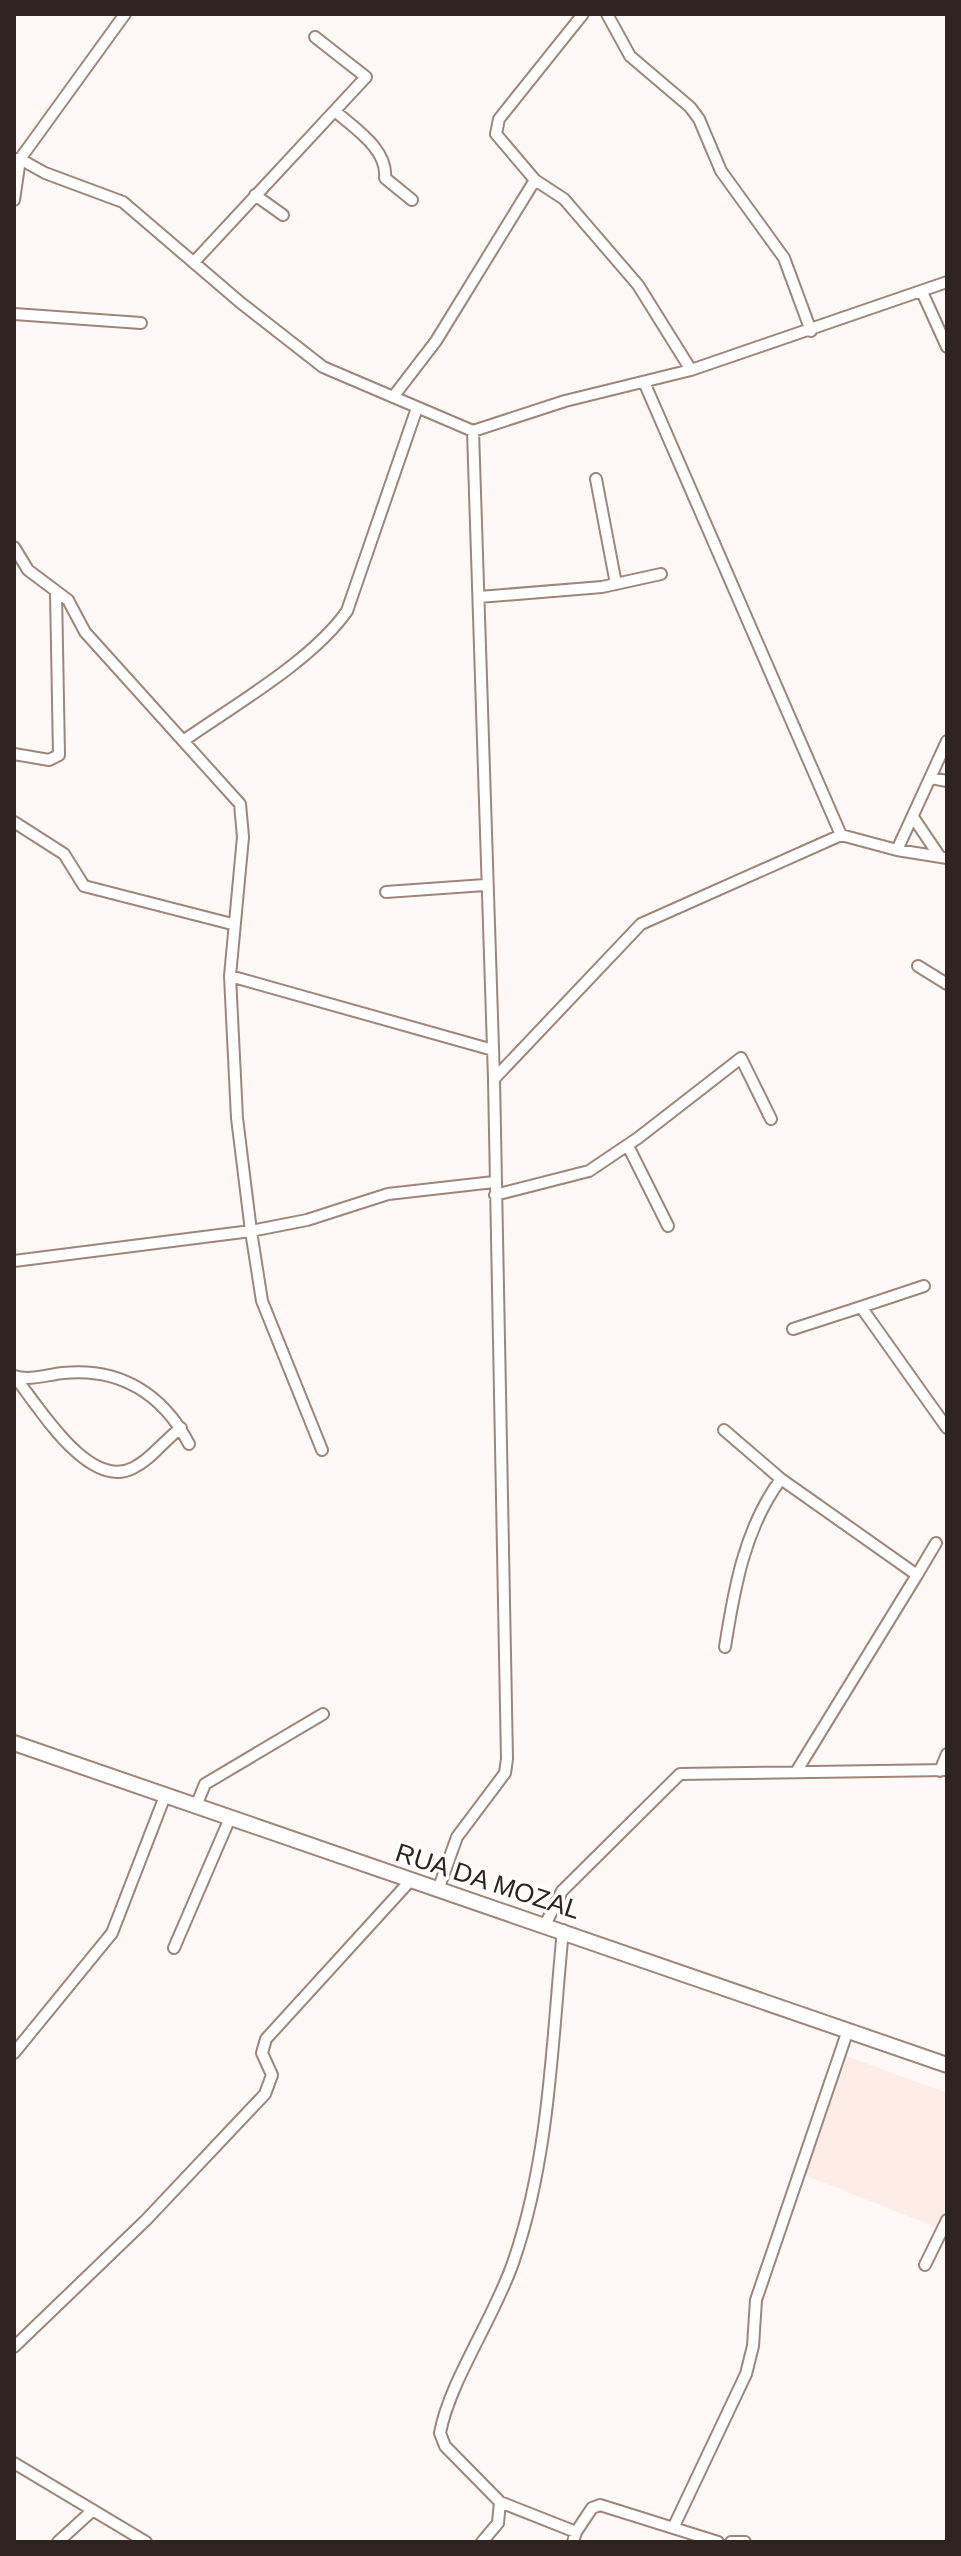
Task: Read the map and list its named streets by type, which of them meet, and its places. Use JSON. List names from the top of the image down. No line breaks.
{"streets":{"main road":["RUA DA MOZAL"]}}
